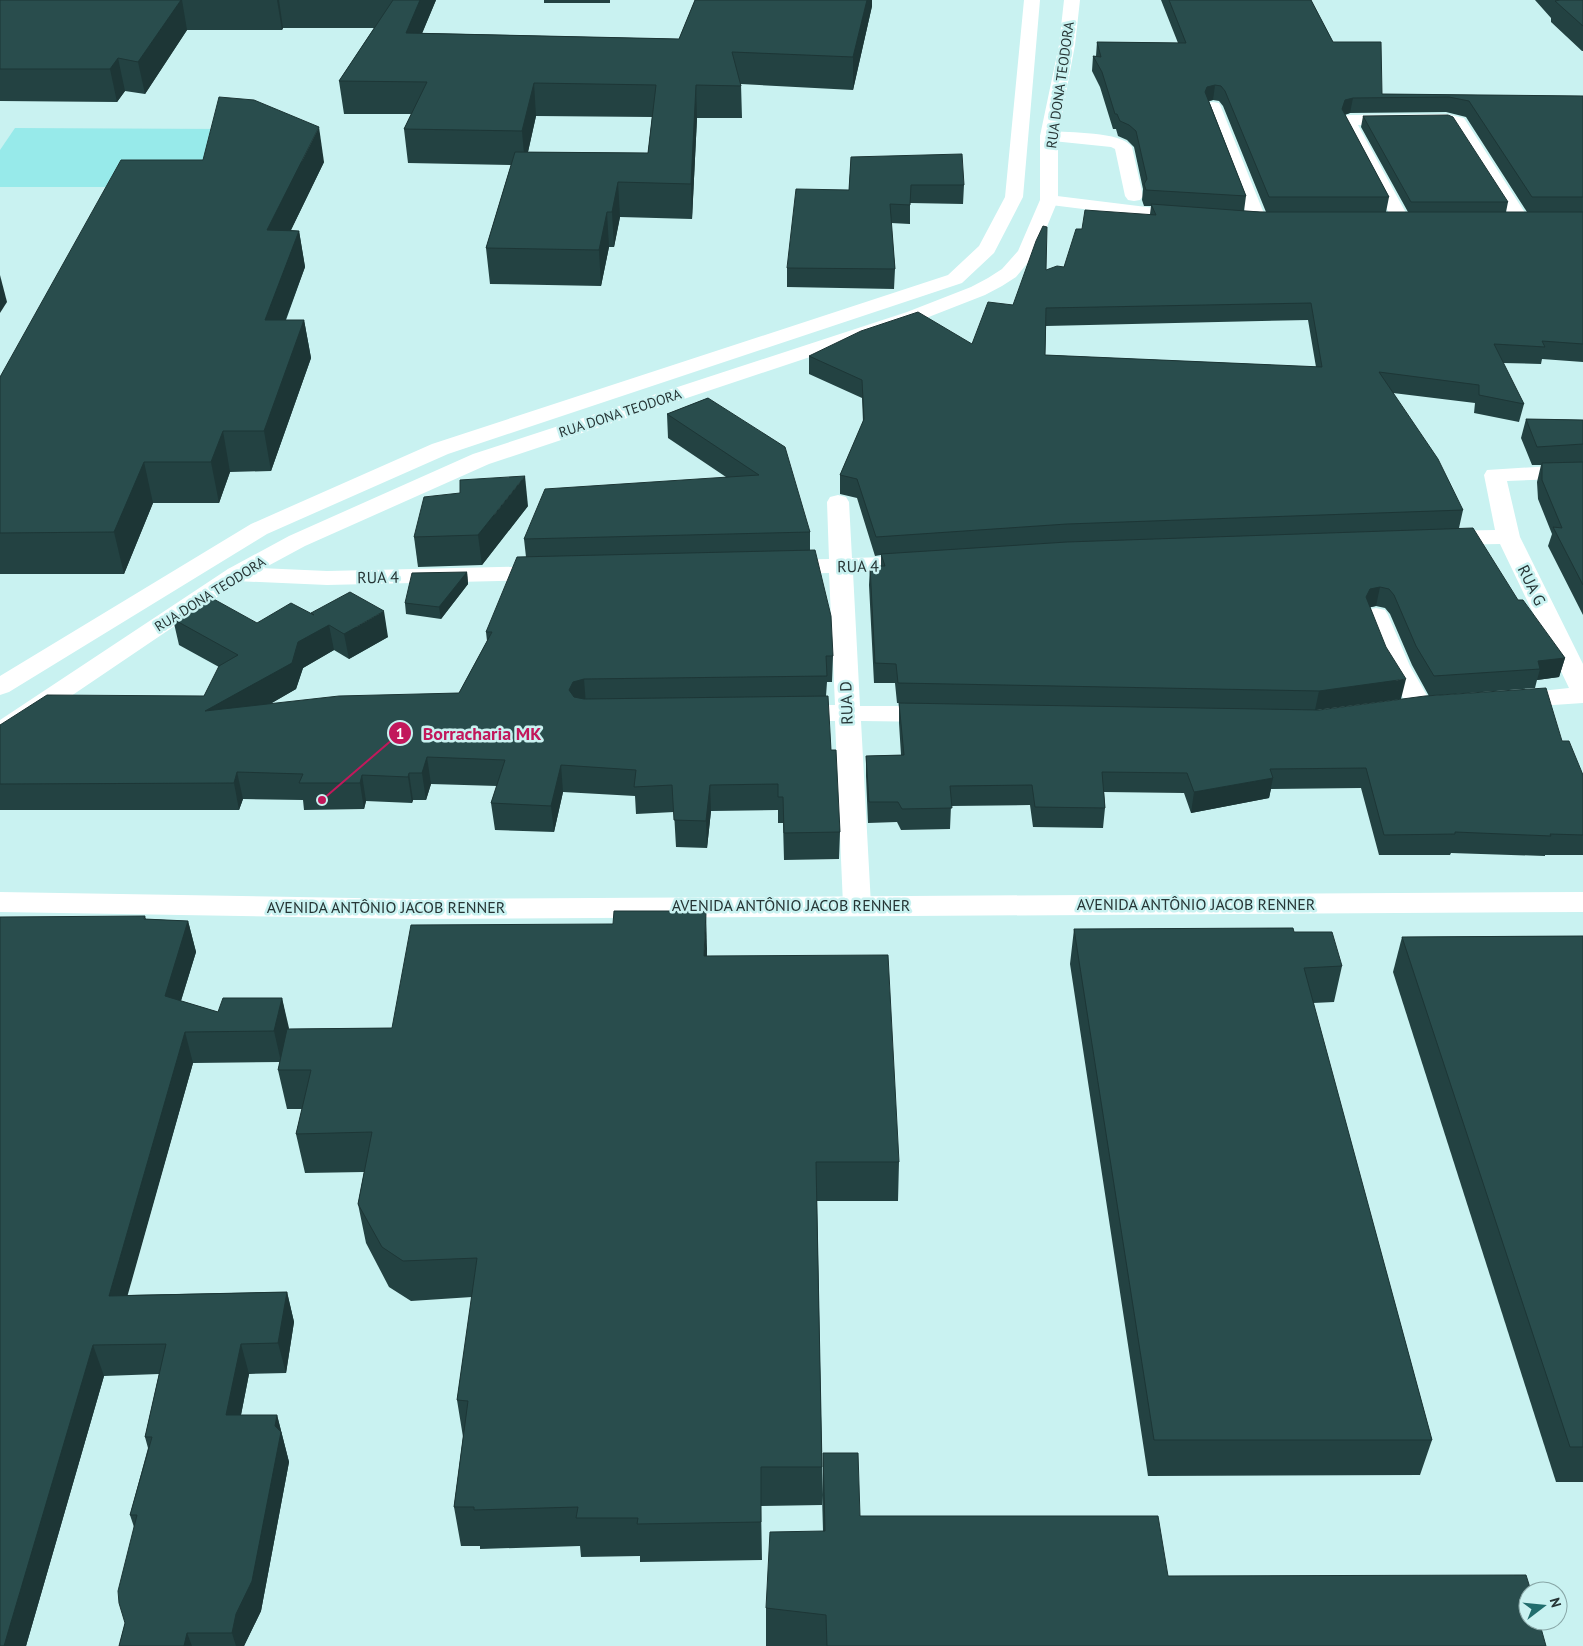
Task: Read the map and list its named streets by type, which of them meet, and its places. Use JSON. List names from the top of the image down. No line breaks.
{"streets":{"main road":["RUA DONA TEODORA","RUA 4","RUA G","RUA D","AVENIDA ANTÔNIO JACOB RENNER"]},"crossings":[["RUA DONA TEODORA","RUA 4"],["RUA 4","RUA D"],["RUA D","AVENIDA ANTÔNIO JACOB RENNER"]],"places":["Borracharia MK"],"north":"right"}
